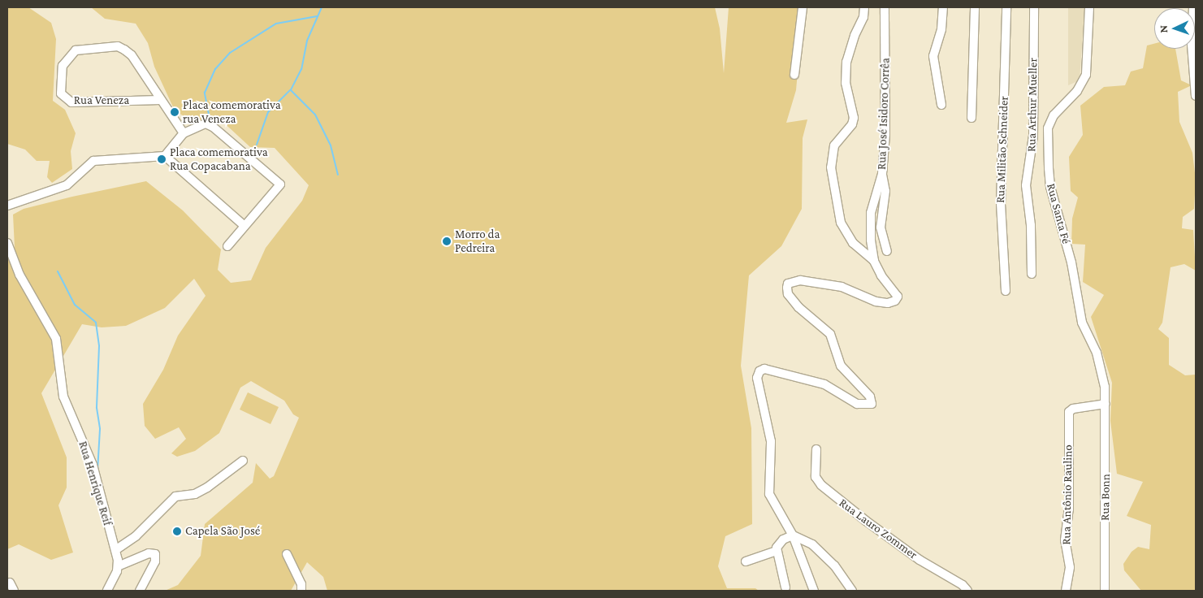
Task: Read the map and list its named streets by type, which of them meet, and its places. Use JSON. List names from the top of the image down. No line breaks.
{"streets":{"street":["Rua Veneza","Rua Arthur Mueller","Rua José Isidoro Corrêa","Rua Militão Schneider","Rua Santa Fé","Rua Henrique Reif","Rua Antônio Raulino","Rua Bonn","Rua Lauro Zommer"]},"crossings":[["Rua Santa Fé","Rua Antônio Raulino"],["Rua Santa Fé","Rua Bonn"],["Rua Antônio Raulino","Rua Bonn"]],"places":["Placa comemorativa rua Veneza","Placa comemorativa Rua Copacabana","Morro da Pedreira","Capela São José"],"north":"left"}
